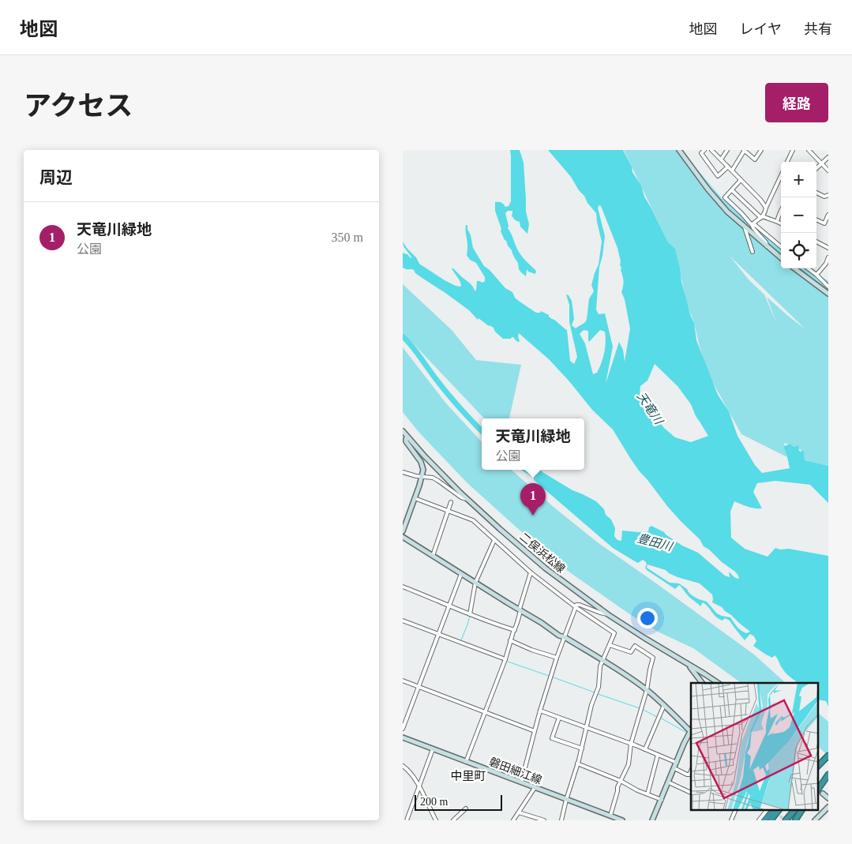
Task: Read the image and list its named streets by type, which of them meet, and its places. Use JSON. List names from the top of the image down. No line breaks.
{"streets":{"main road":["二俣浜松線","磐田細江線"]},"districts":["中里町"],"water":["天竜川","豊田川"],"scale_bar":"200 m","page":{"header":"地図","nav":["地図","レイヤ","共有"],"title":"アクセス","buttons":"経路","heading":"周辺","map_buttons":["+","−"],"list":[{"mark":"1","name":"天竜川緑地","note":"公園","value":"350 m"}],"popup":["天竜川緑地","公園"],"pins":"1","scale":"200 m"}}
